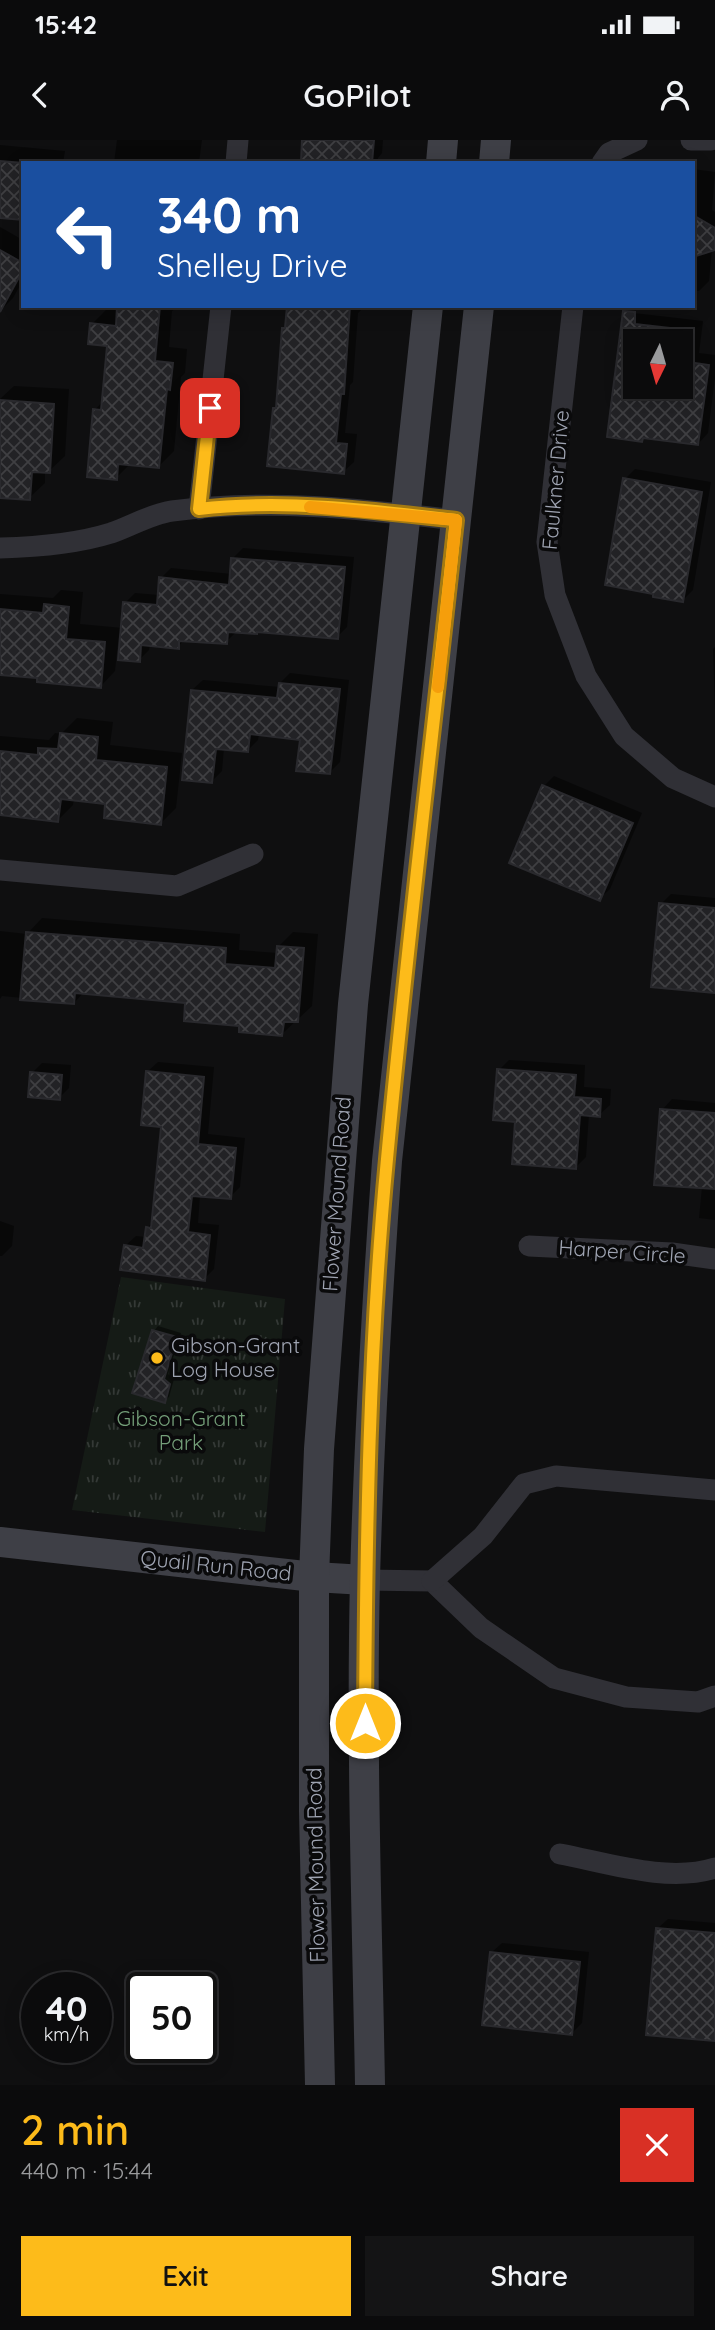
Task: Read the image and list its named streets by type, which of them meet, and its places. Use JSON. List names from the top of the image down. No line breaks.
{"streets":{"main road":["Flower Mound Road","Quail Run Road"],"street":["Faulkner Drive","Harper Circle"]},"crossings":[["Flower Mound Road","Quail Run Road"]],"parks":["Gibson-Grant Park"],"places":["Gibson-Grant Log House"],"north":"bottom","page":{"status":"15:42","header":"GoPilot","turn":["340 m","Shelley Drive"],"speed":"40 km/h","limit":"50","heading":["2 min","440 m · 15:44"],"buttons":["Exit","Share"]}}
